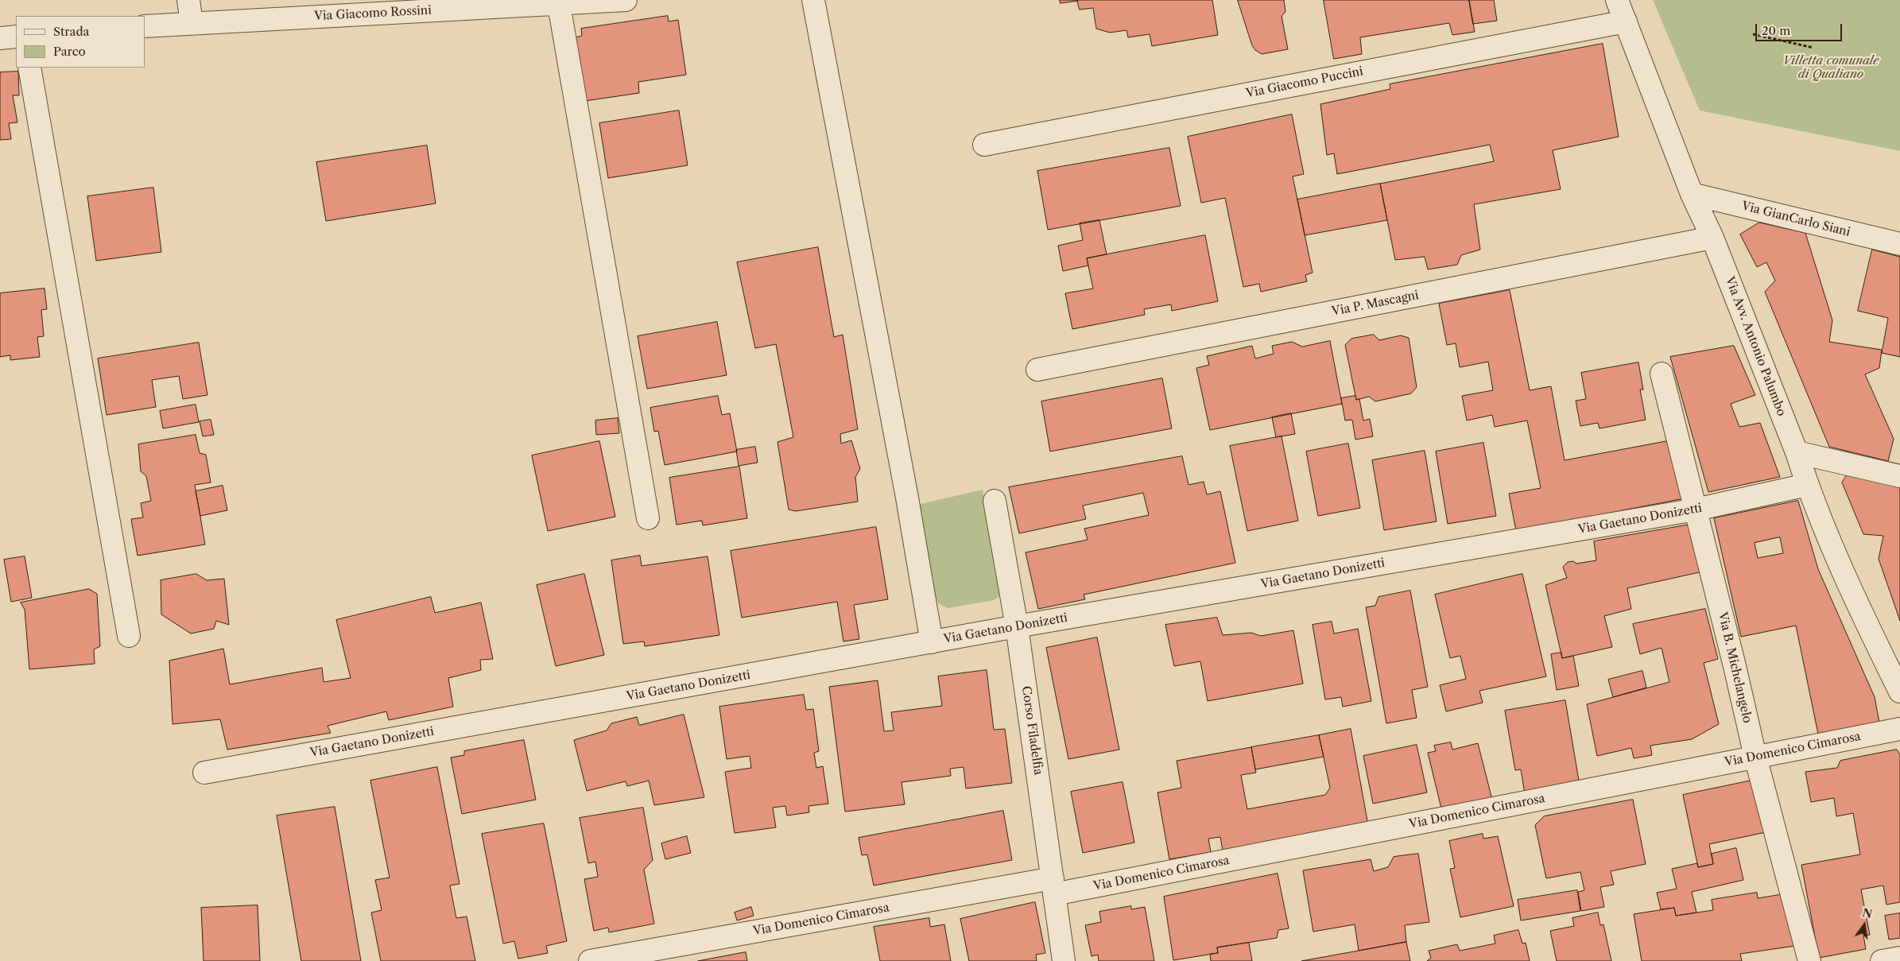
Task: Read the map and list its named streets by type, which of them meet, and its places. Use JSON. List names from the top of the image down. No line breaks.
{"streets":{"street":["Via Giacomo Rossini","Via Giacomo Puccini","Via GianCarlo Siani","Via P. Mascagni","Via Avv. Antonio Palumbo","Via Gaetano Donizetti","Via B. Michelangelo","Corso Filadelfia","Via Domenico Cimarosa"]},"crossings":[["Via Giacomo Puccini","Via Avv. Antonio Palumbo"],["Via GianCarlo Siani","Via Avv. Antonio Palumbo"],["Via P. Mascagni","Via Avv. Antonio Palumbo"],["Via Avv. Antonio Palumbo","Via Gaetano Donizetti"],["Via Gaetano Donizetti","Via B. Michelangelo"],["Via Gaetano Donizetti","Corso Filadelfia"],["Via B. Michelangelo","Via Domenico Cimarosa"],["Corso Filadelfia","Via Domenico Cimarosa"]],"parks":["Villetta comunale di Qualiano"],"legend":["Strada","Parco"],"scale_bar":"20 m","north":"top"}
